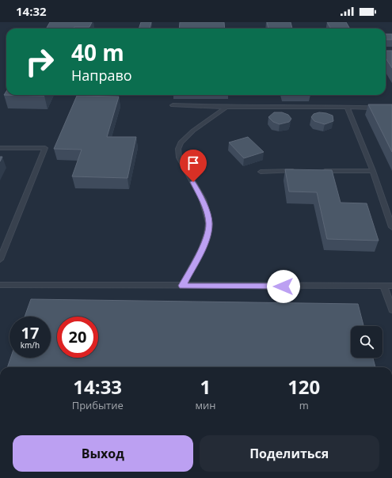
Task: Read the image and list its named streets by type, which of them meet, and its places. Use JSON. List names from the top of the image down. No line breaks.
{"page":{"status":"14:32","turn":["40 m","Направо"],"speed":"17 km/h","limit":"20","eta":["14:33","Прибытие","1","мин","120","m"],"buttons":["Выход","Поделиться"]}}
